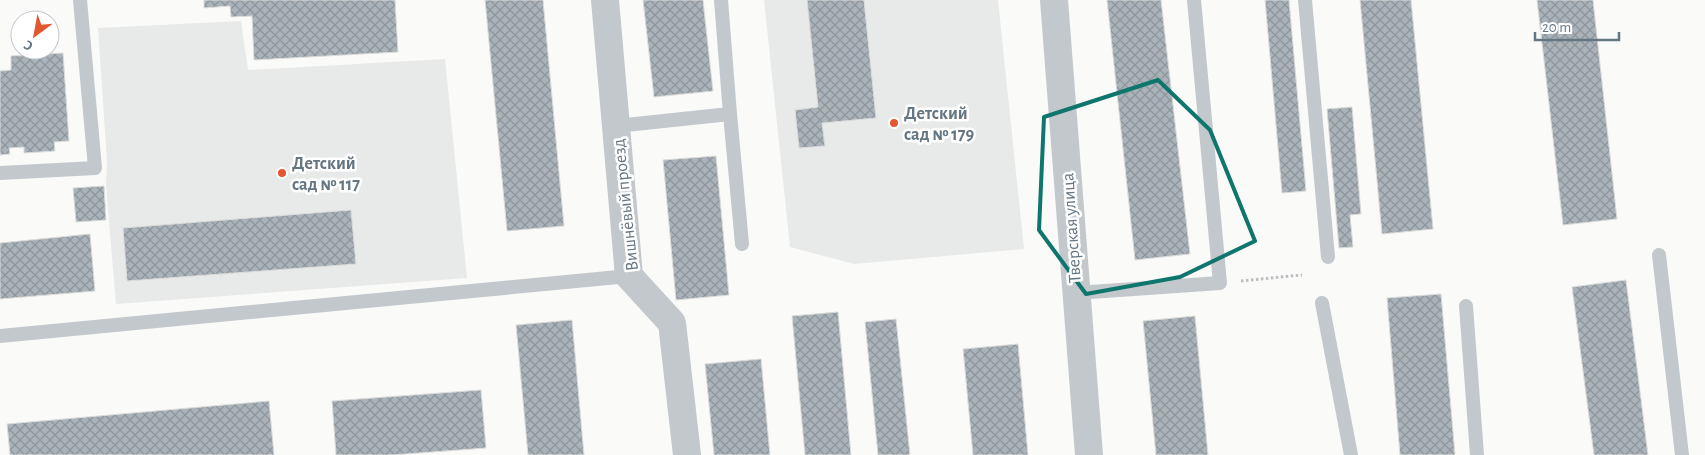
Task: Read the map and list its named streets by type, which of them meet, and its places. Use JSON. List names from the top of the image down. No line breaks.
{"streets":{"street":["Вишнёвый проезд","Тверская улица"]},"places":["Детский сад № 179","Детский сад № 117"],"scale_bar":"20 m","north":"bottom left"}
